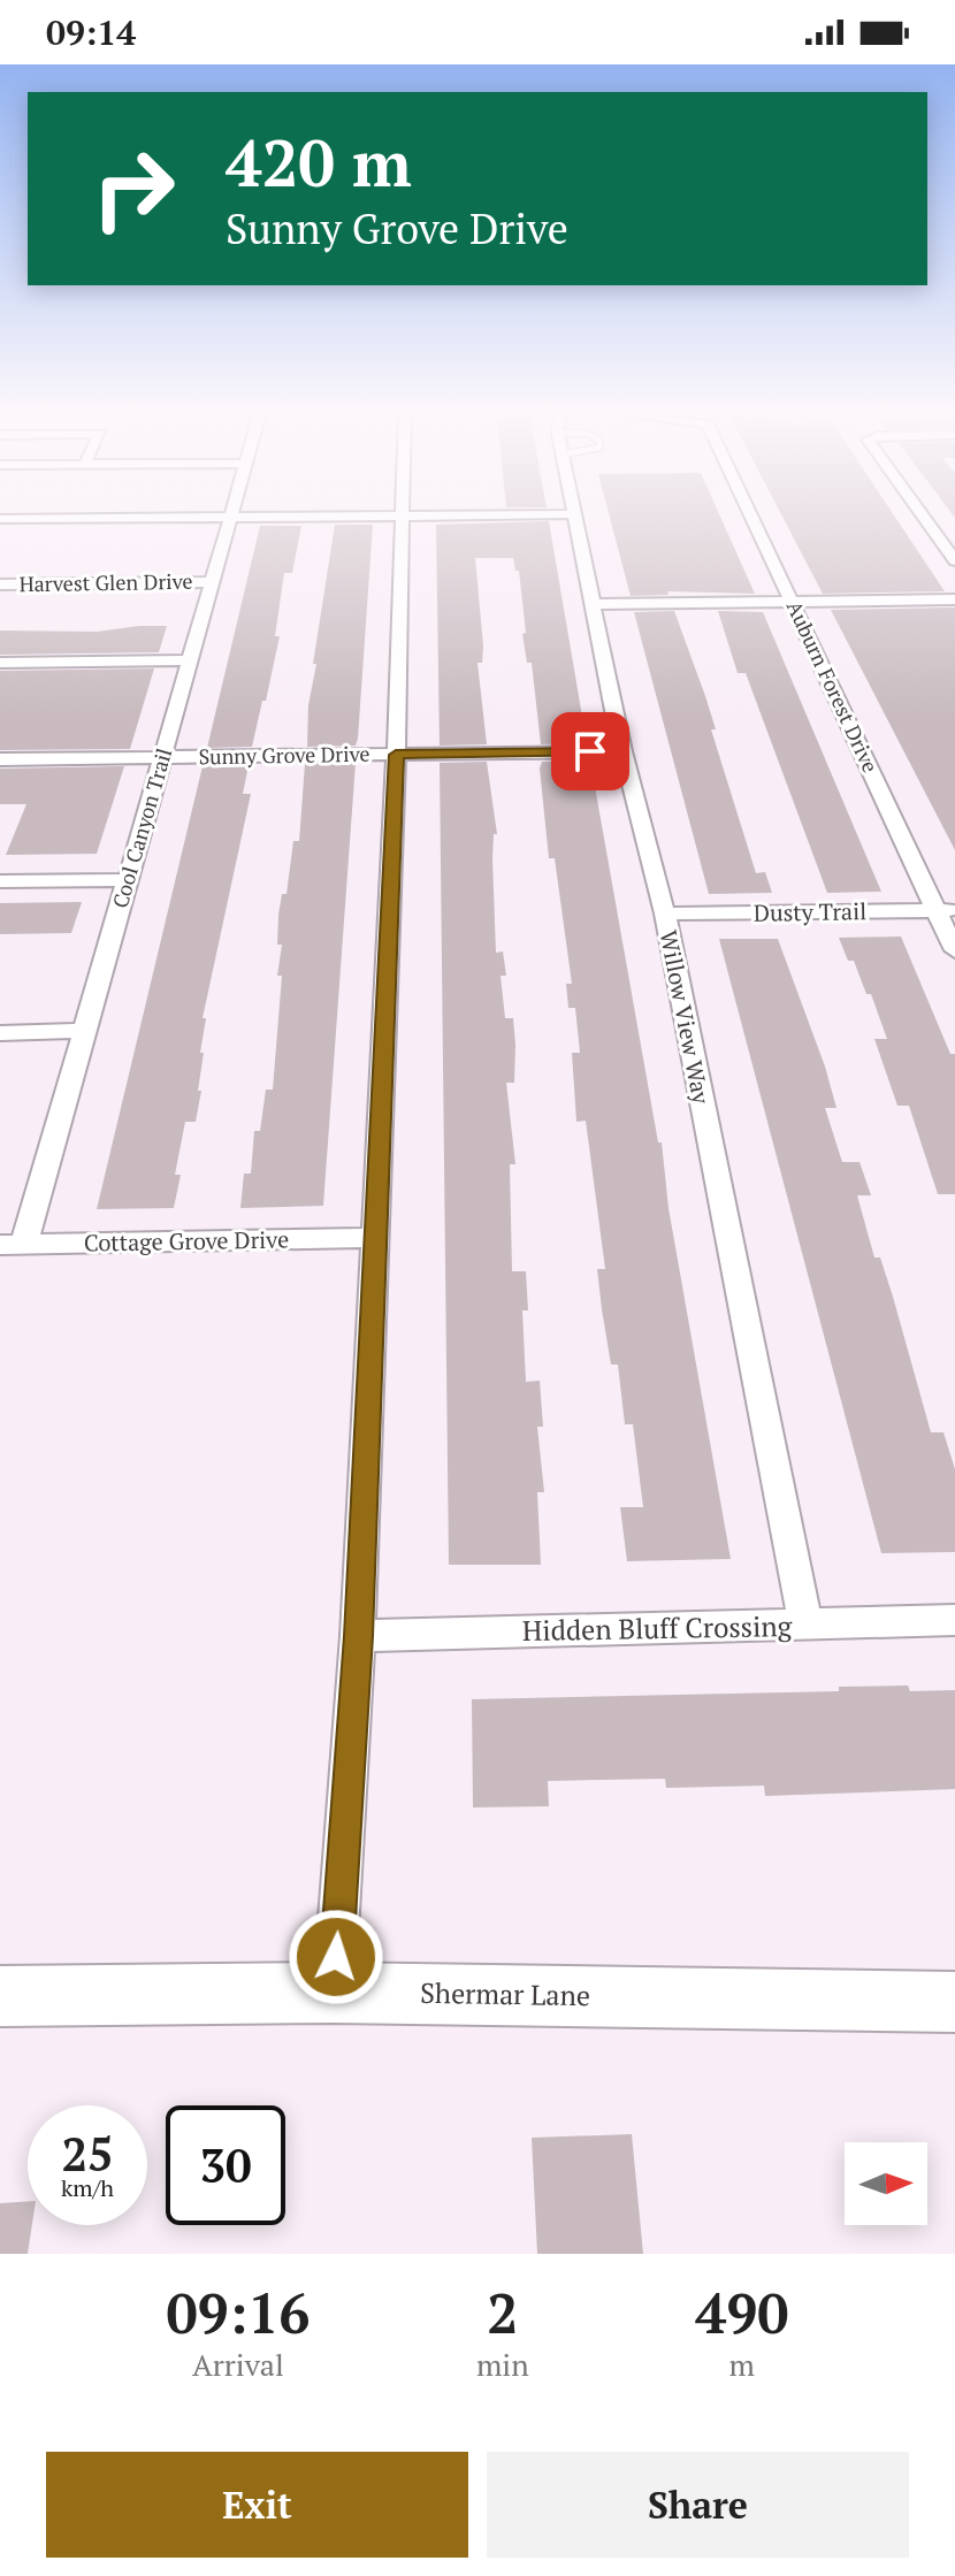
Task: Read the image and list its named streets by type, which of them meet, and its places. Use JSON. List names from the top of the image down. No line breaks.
{"streets":{"street":["Harvest Glen Drive","Auburn Forest Drive","Sunny Grove Drive","Cool Canyon Trail","Dusty Trail","Willow View Way","Cottage Grove Drive","Hidden Bluff Crossing","Shermar Lane"]},"crossings":[["Harvest Glen Drive","Cool Canyon Trail"],["Auburn Forest Drive","Dusty Trail"],["Sunny Grove Drive","Cool Canyon Trail"],["Sunny Grove Drive","Willow View Way"],["Cool Canyon Trail","Cottage Grove Drive"],["Dusty Trail","Willow View Way"],["Willow View Way","Hidden Bluff Crossing"]],"north":"right","page":{"status":"09:14","turn":["420 m","Sunny Grove Drive"],"speed":"25 km/h","limit":"30","eta":["09:16","Arrival","2","min","490","m"],"buttons":["Exit","Share"]}}
